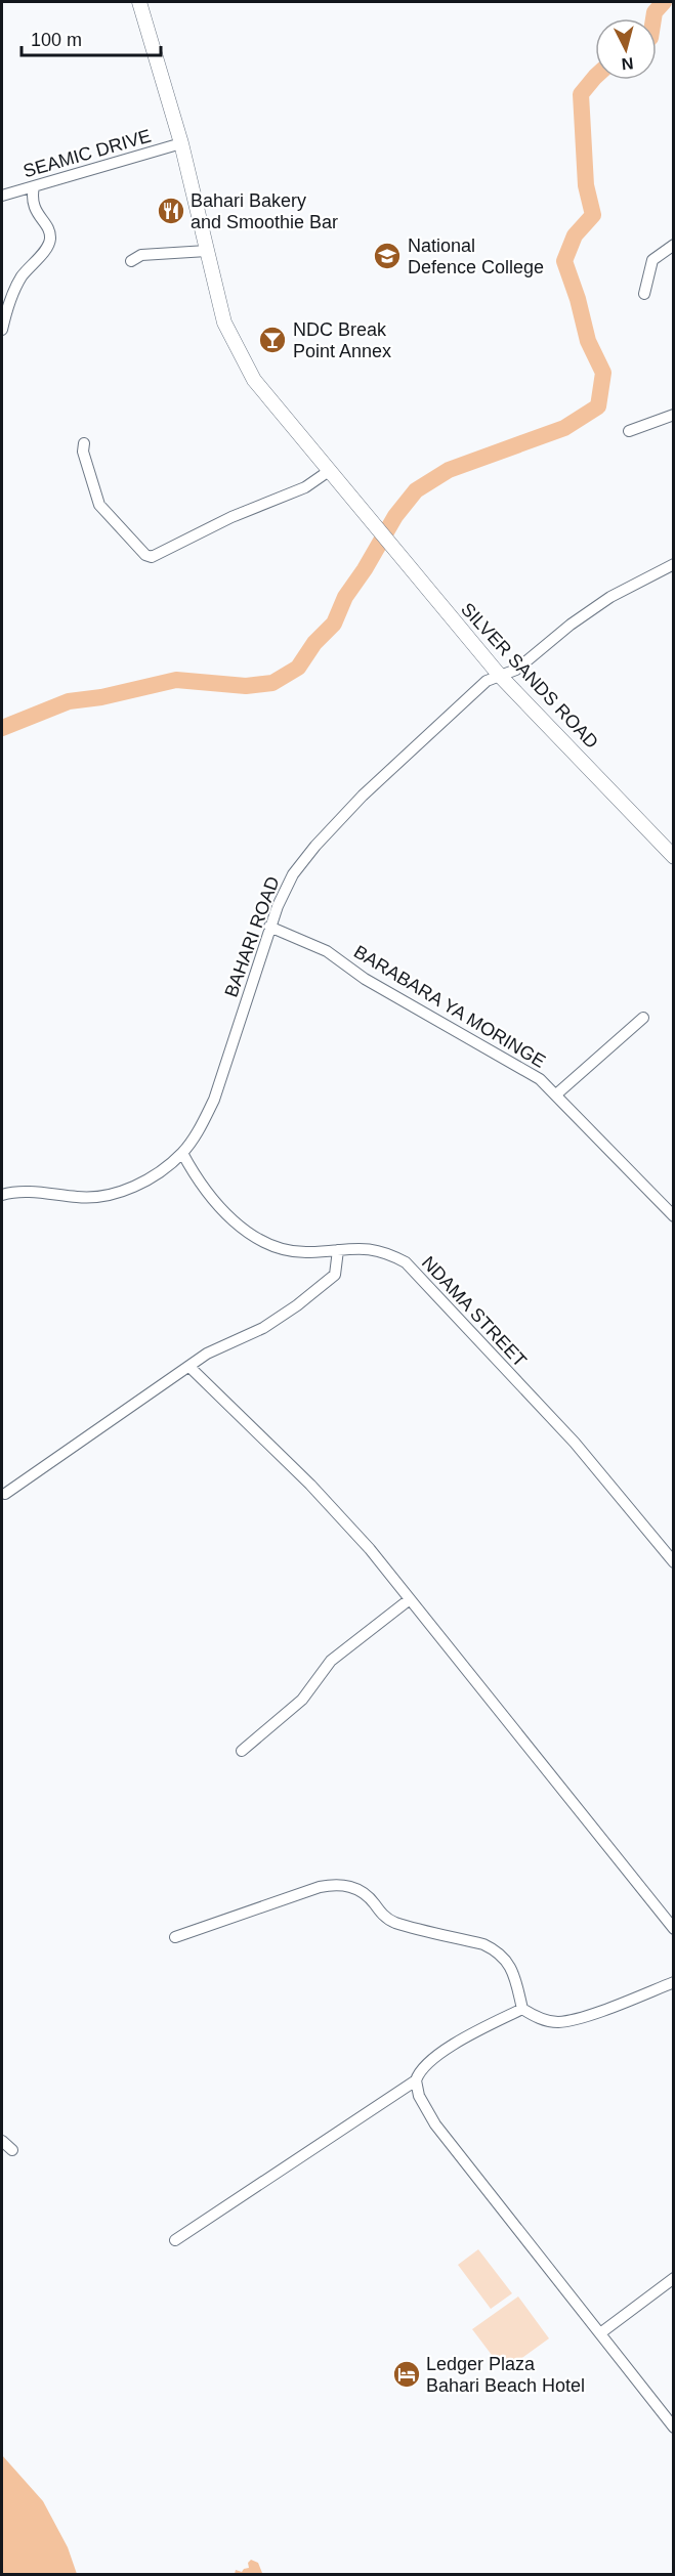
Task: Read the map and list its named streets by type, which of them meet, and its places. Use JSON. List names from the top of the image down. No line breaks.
{"streets":{"street":["SEAMIC DRIVE","SILVER SANDS ROAD","BAHARI ROAD","BARABARA YA MORINGE","NDAMA STREET"]},"crossings":[["SEAMIC DRIVE","SILVER SANDS ROAD"],["SILVER SANDS ROAD","BAHARI ROAD"],["BAHARI ROAD","BARABARA YA MORINGE"],["BAHARI ROAD","NDAMA STREET"]],"places":{"restaurant":["Bahari Bakery and Smoothie Bar"],"school or university":["National Defence College"],"bar":["NDC Break Point Annex"],"hotel":["Ledger Plaza Bahari Beach Hotel"]},"scale_bar":"100 m","north":"bottom"}
